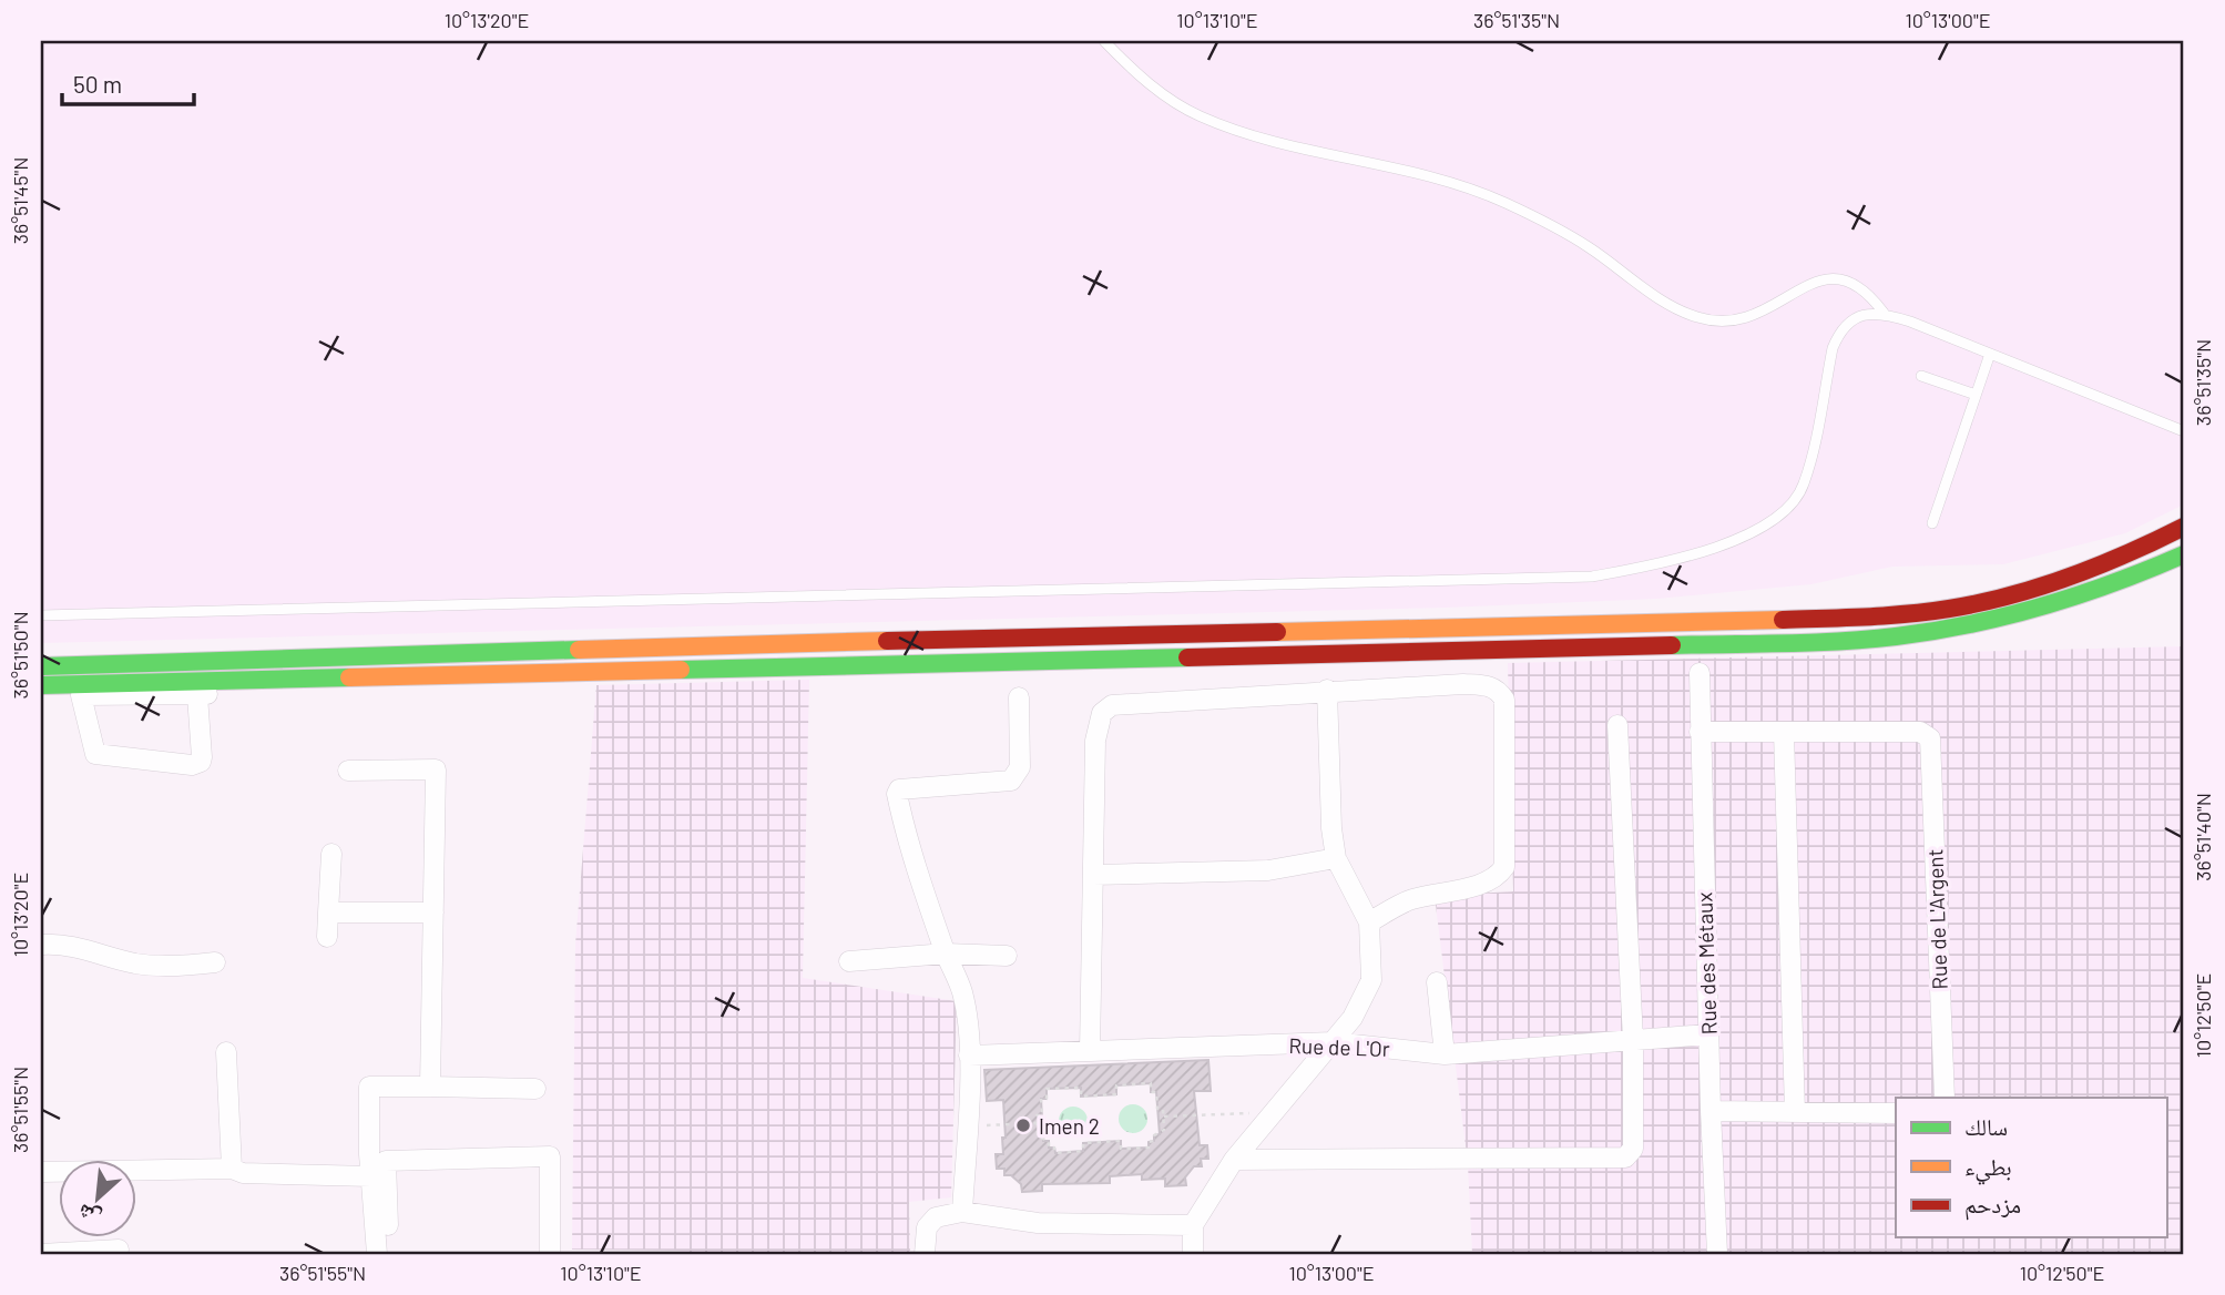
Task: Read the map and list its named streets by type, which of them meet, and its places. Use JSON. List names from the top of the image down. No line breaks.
{"streets":{"street":["Rue de L'Argent","Rue des Métaux","Rue de L'Or"]},"crossings":[["Rue des Métaux","Rue de L'Or"]],"places":["Imen 2"],"legend":["سالك","بطيء","مزدحم"],"scale_bar":"50 m","north":"bottom left","coordinates":["10°13'20\"E","10°13'10\"E","36°51'35\"N","10°13'00\"E","36°51'45\"N","36°51'50\"N","36°51'40\"N","10°12'50\"E","36°51'55\"N"]}
